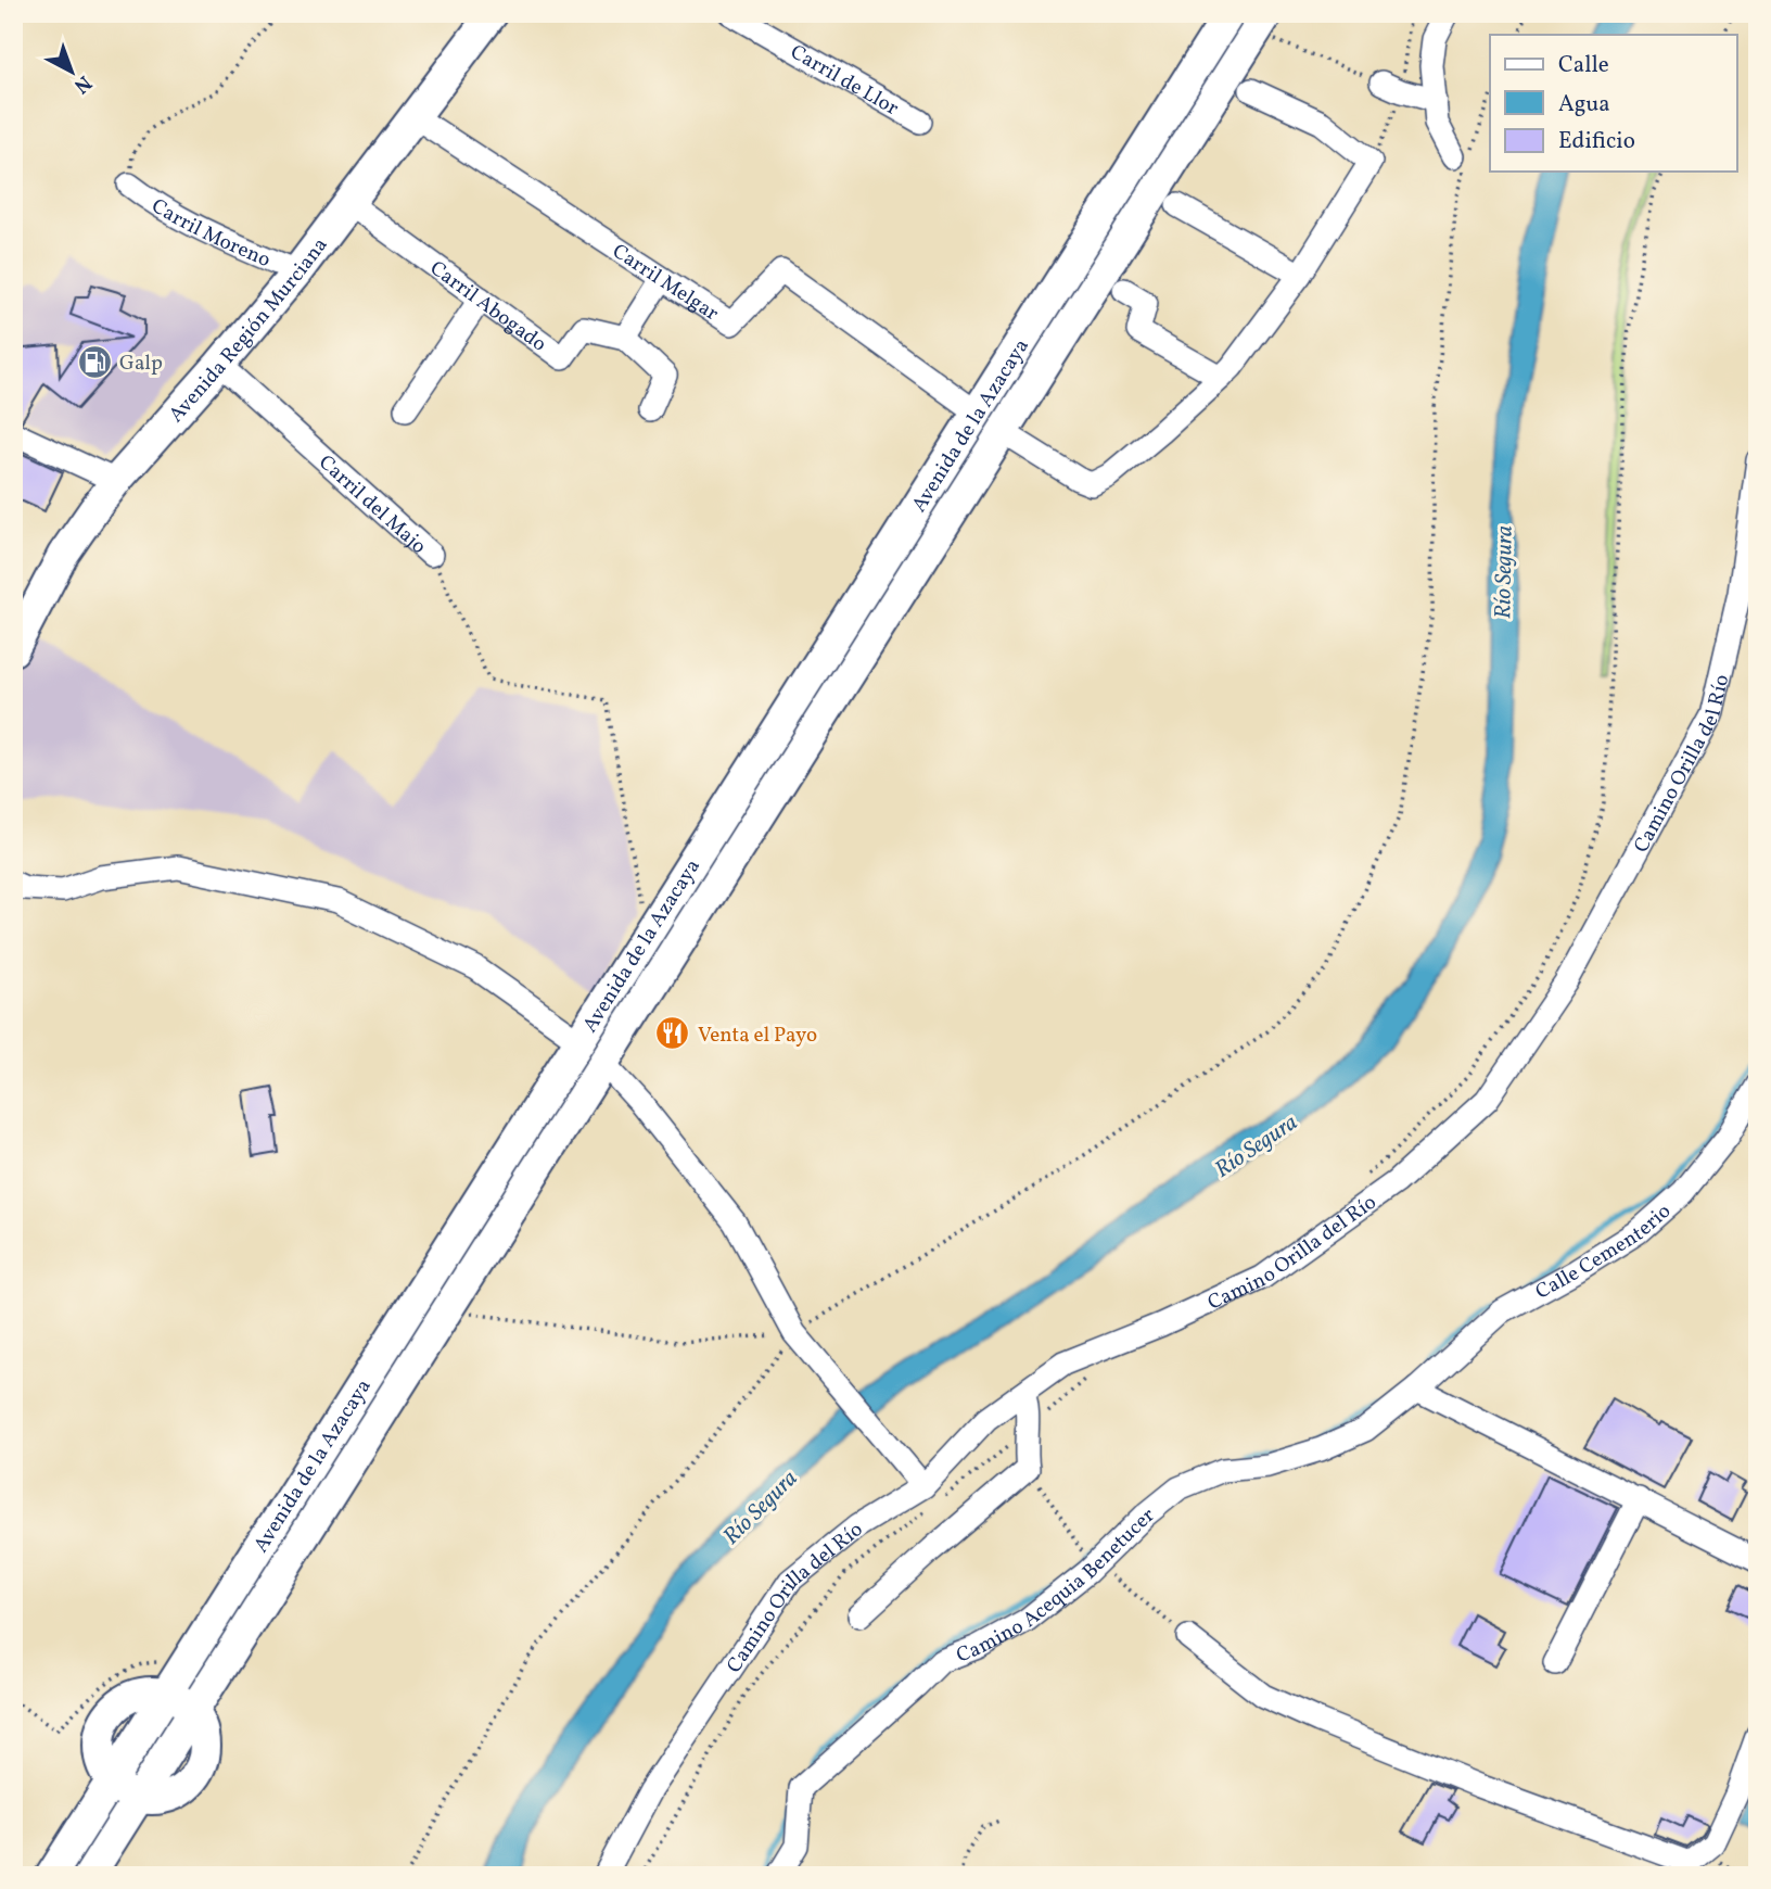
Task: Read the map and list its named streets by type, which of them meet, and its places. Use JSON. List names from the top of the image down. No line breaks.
{"streets":{"main road":["Avenida Región Murciana","Avenida de la Azacaya"],"street":["Carril de Llor","Carril Moreno","Carril Melgar","Carril Abogado","Carril del Majo","Camino Orilla del Río","Calle Cementerio","Camino Acequia Benetucer"]},"crossings":[["Carril Moreno","Avenida Región Murciana"],["Carril Melgar","Avenida Región Murciana"],["Carril Melgar","Avenida de la Azacaya"],["Carril Abogado","Avenida Región Murciana"],["Avenida Región Murciana","Carril del Majo"],["Avenida de la Azacaya","Carril del Majo"],["Calle Cementerio","Camino Acequia Benetucer"]],"water":["Río Segura"],"places":{"fuel station":["Galp"],"restaurant":["Venta el Payo"]},"legend":["Calle","Agua","Edificio"],"north":"bottom right"}
